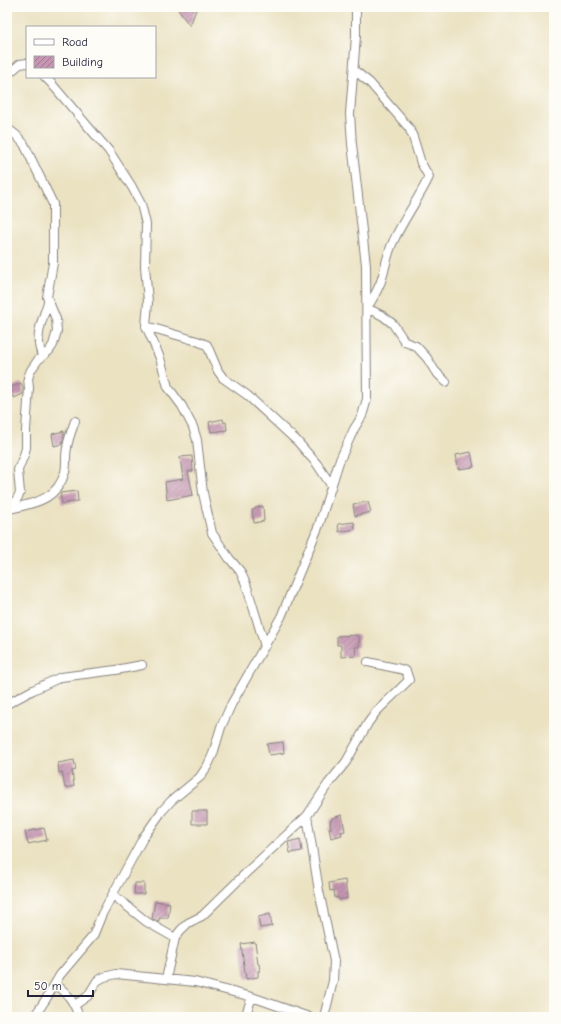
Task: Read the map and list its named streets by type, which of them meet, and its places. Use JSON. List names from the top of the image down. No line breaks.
{"legend":["Road","Building"],"scale_bar":"50 m"}
